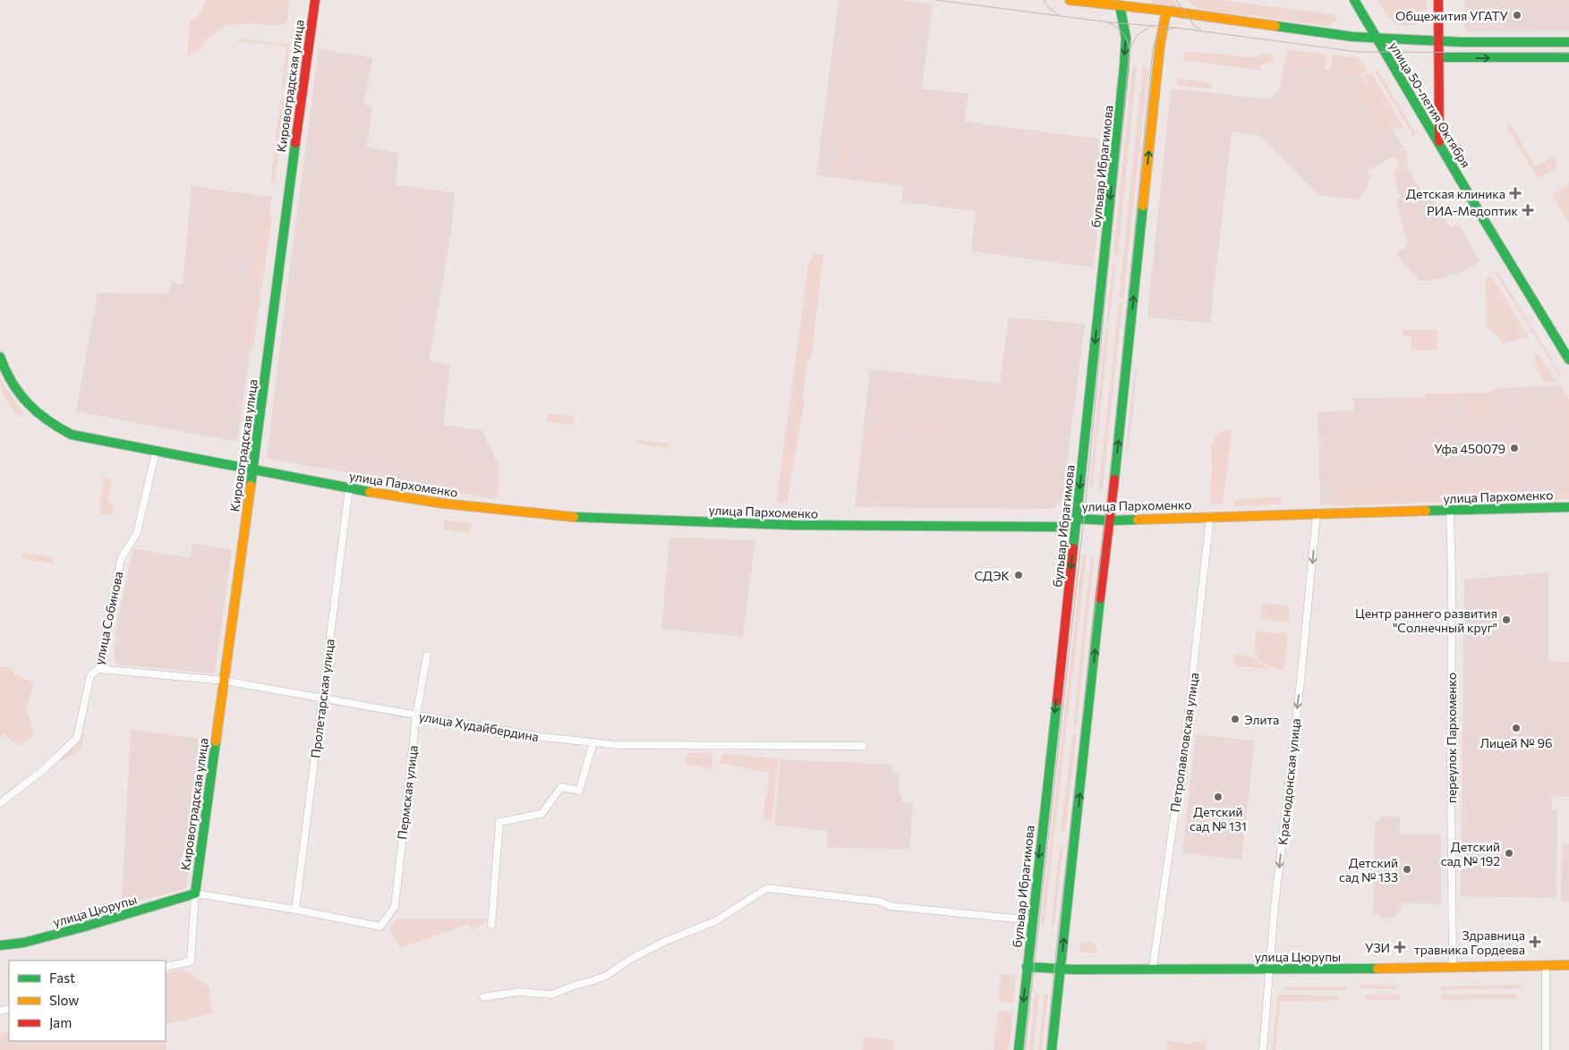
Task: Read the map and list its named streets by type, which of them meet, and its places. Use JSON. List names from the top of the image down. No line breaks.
{"streets":{"main road":["Кировоградская улица","улица 50-летия Октября","бульвар Ибрагимова","улица Пархоменко","улица Цюрупы"],"street":["улица Собинова","Пролетарская улица","улица Худайбердина","переулок Пархоменко","Петропавловская улица","Краснодонская улица","Пермская улица"]},"crossings":[["Кировоградская улица","улица Пархоменко"],["Кировоградская улица","улица Худайбердина"],["Кировоградская улица","улица Цюрупы"],["бульвар Ибрагимова","улица Пархоменко"],["бульвар Ибрагимова","улица Цюрупы"],["улица Пархоменко","улица Собинова"],["улица Пархоменко","Пролетарская улица"],["улица Пархоменко","переулок Пархоменко"],["улица Пархоменко","Петропавловская улица"],["улица Пархоменко","Краснодонская улица"],["улица Собинова","улица Худайбердина"],["Пролетарская улица","улица Худайбердина"],["Пролетарская улица","Пермская улица"],["улица Худайбердина","Пермская улица"],["переулок Пархоменко","улица Цюрупы"],["Петропавловская улица","улица Цюрупы"],["Краснодонская улица","улица Цюрупы"]],"one_way":["Краснодонская улица"],"places":{"other":["Общежития УГАТУ","Уфа 450079","СДЭК","Центр раннего развития \"Солнечный круг\"","Элита","Лицей № 96","Детский сад № 131","Детский сад № 192","Детский сад № 133"],"health":["Детская клиника","РИА-Медоптик","Здравница травника Гордеева","УЗИ"]},"legend":["Fast","Slow","Jam"]}
